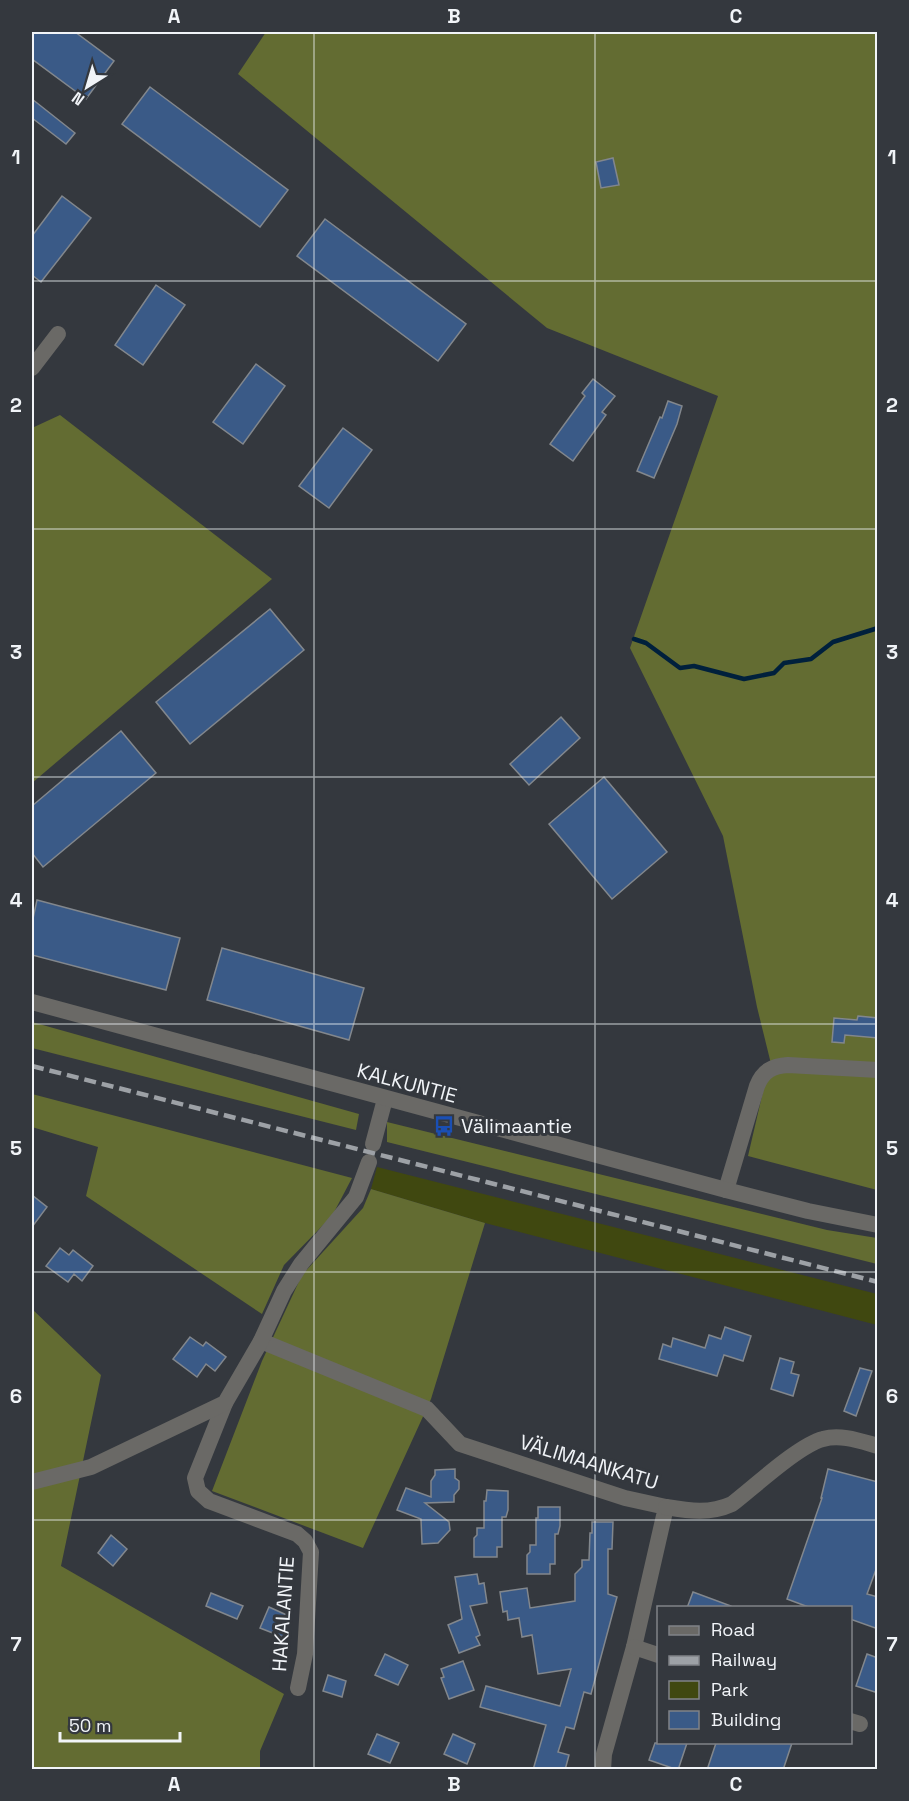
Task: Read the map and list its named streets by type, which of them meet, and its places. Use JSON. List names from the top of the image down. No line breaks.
{"streets":{"street":["KALKUNTIE","VÄLIMAANKATU","HAKALANTIE"]},"places":{"bus stop":["Välimaantie"]},"legend":["Road","Railway","Park","Building"],"scale_bar":"50 m","north":"bottom left","grid":{"columns":["A","B","C"],"rows":["1","2","3","4","5","6","7"]}}
